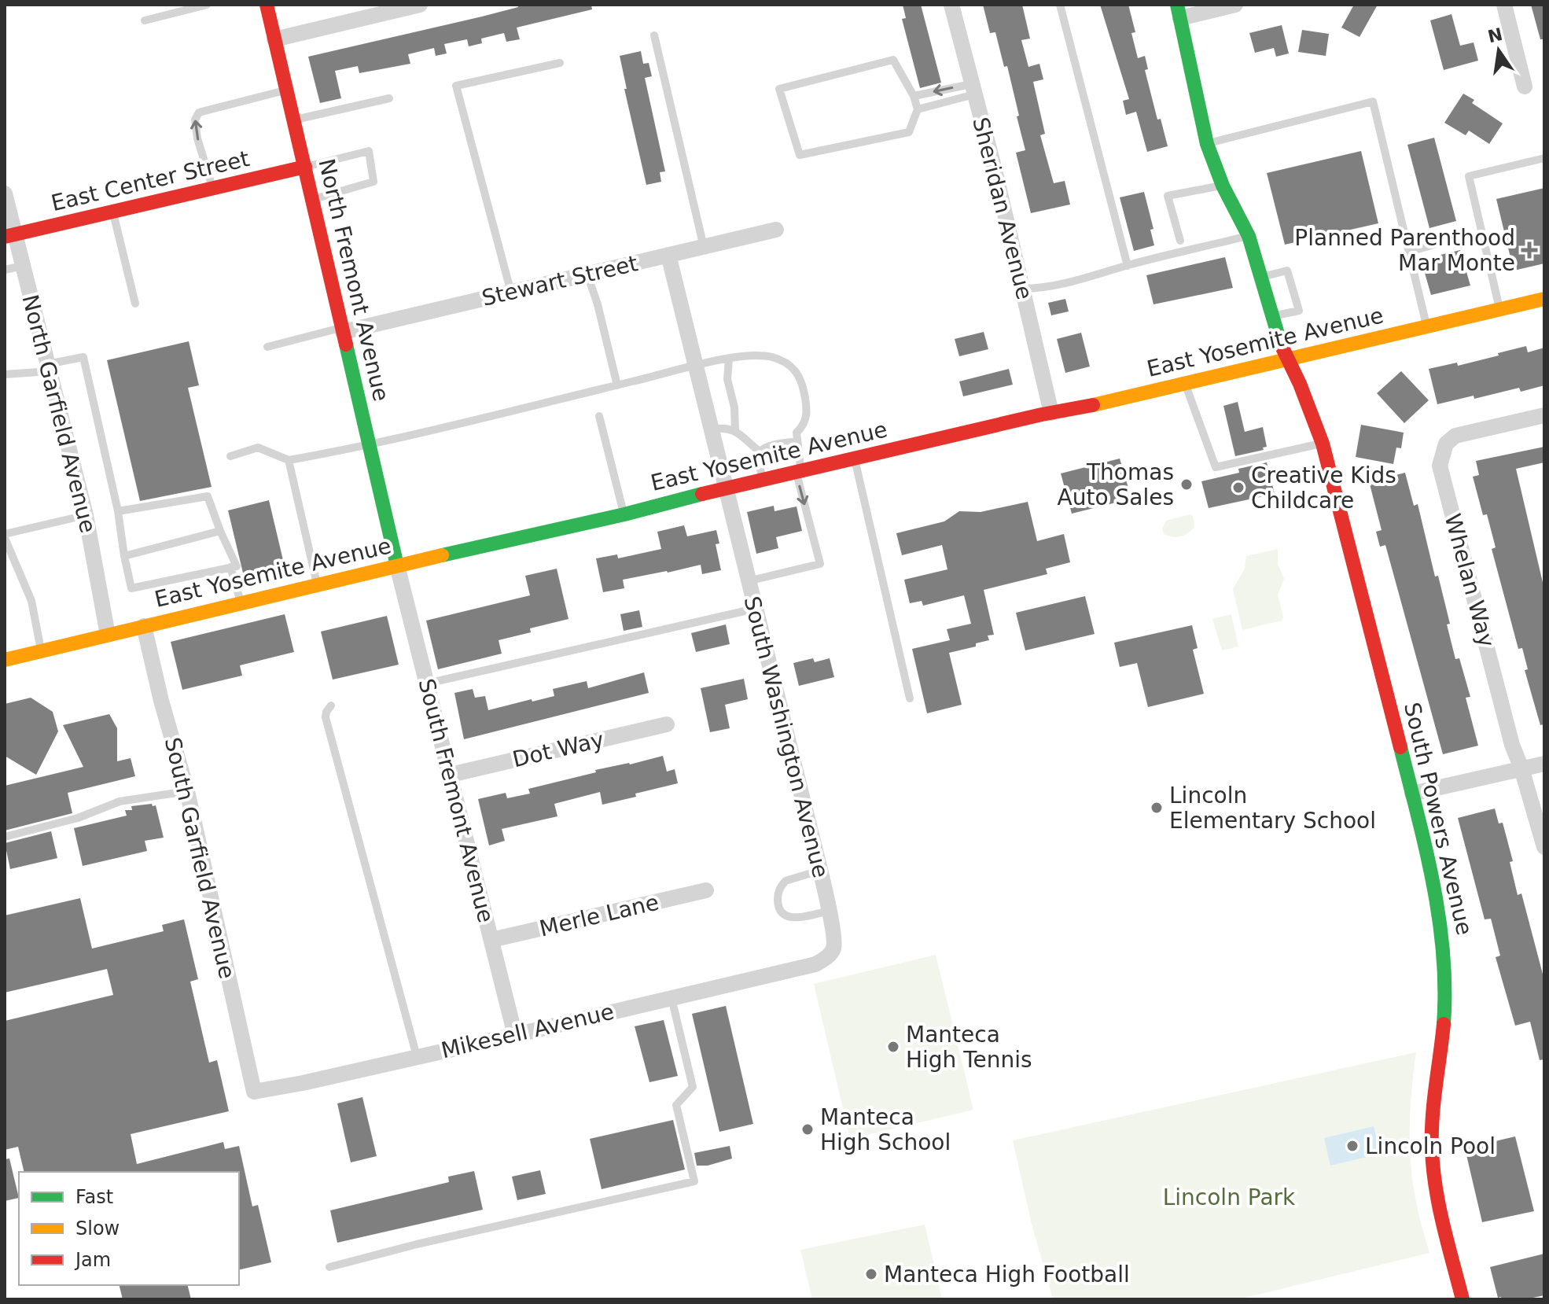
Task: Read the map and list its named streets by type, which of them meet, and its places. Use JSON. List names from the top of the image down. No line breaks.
{"streets":{"street":["East Center Street","Sheridan Avenue","North Fremont Avenue","Stewart Street","East Yosemite Avenue","North Garfield Avenue","Whelan Way","South Washington Avenue","Dot Way","South Fremont Avenue","South Powers Avenue","South Garfield Avenue","Merle Lane","Mikesell Avenue"]},"crossings":[["East Center Street","North Fremont Avenue"],["East Center Street","North Garfield Avenue"],["Sheridan Avenue","East Yosemite Avenue"],["North Fremont Avenue","Stewart Street"],["North Fremont Avenue","East Yosemite Avenue"],["North Fremont Avenue","South Fremont Avenue"],["Stewart Street","South Washington Avenue"],["East Yosemite Avenue","North Garfield Avenue"],["East Yosemite Avenue","South Washington Avenue"],["East Yosemite Avenue","South Fremont Avenue"],["East Yosemite Avenue","South Powers Avenue"],["East Yosemite Avenue","South Garfield Avenue"],["South Washington Avenue","Mikesell Avenue"],["Dot Way","South Fremont Avenue"],["South Fremont Avenue","Merle Lane"],["South Fremont Avenue","Mikesell Avenue"],["South Garfield Avenue","Mikesell Avenue"]],"parks":["Lincoln Park"],"places":{"health":["Planned Parenthood Mar Monte"],"other":["Thomas Auto Sales","Creative Kids Childcare","Lincoln Elementary School","Manteca High Tennis","Manteca High School","Lincoln Pool","Manteca High Football"]},"legend":["Fast","Slow","Jam"],"north":"top"}
